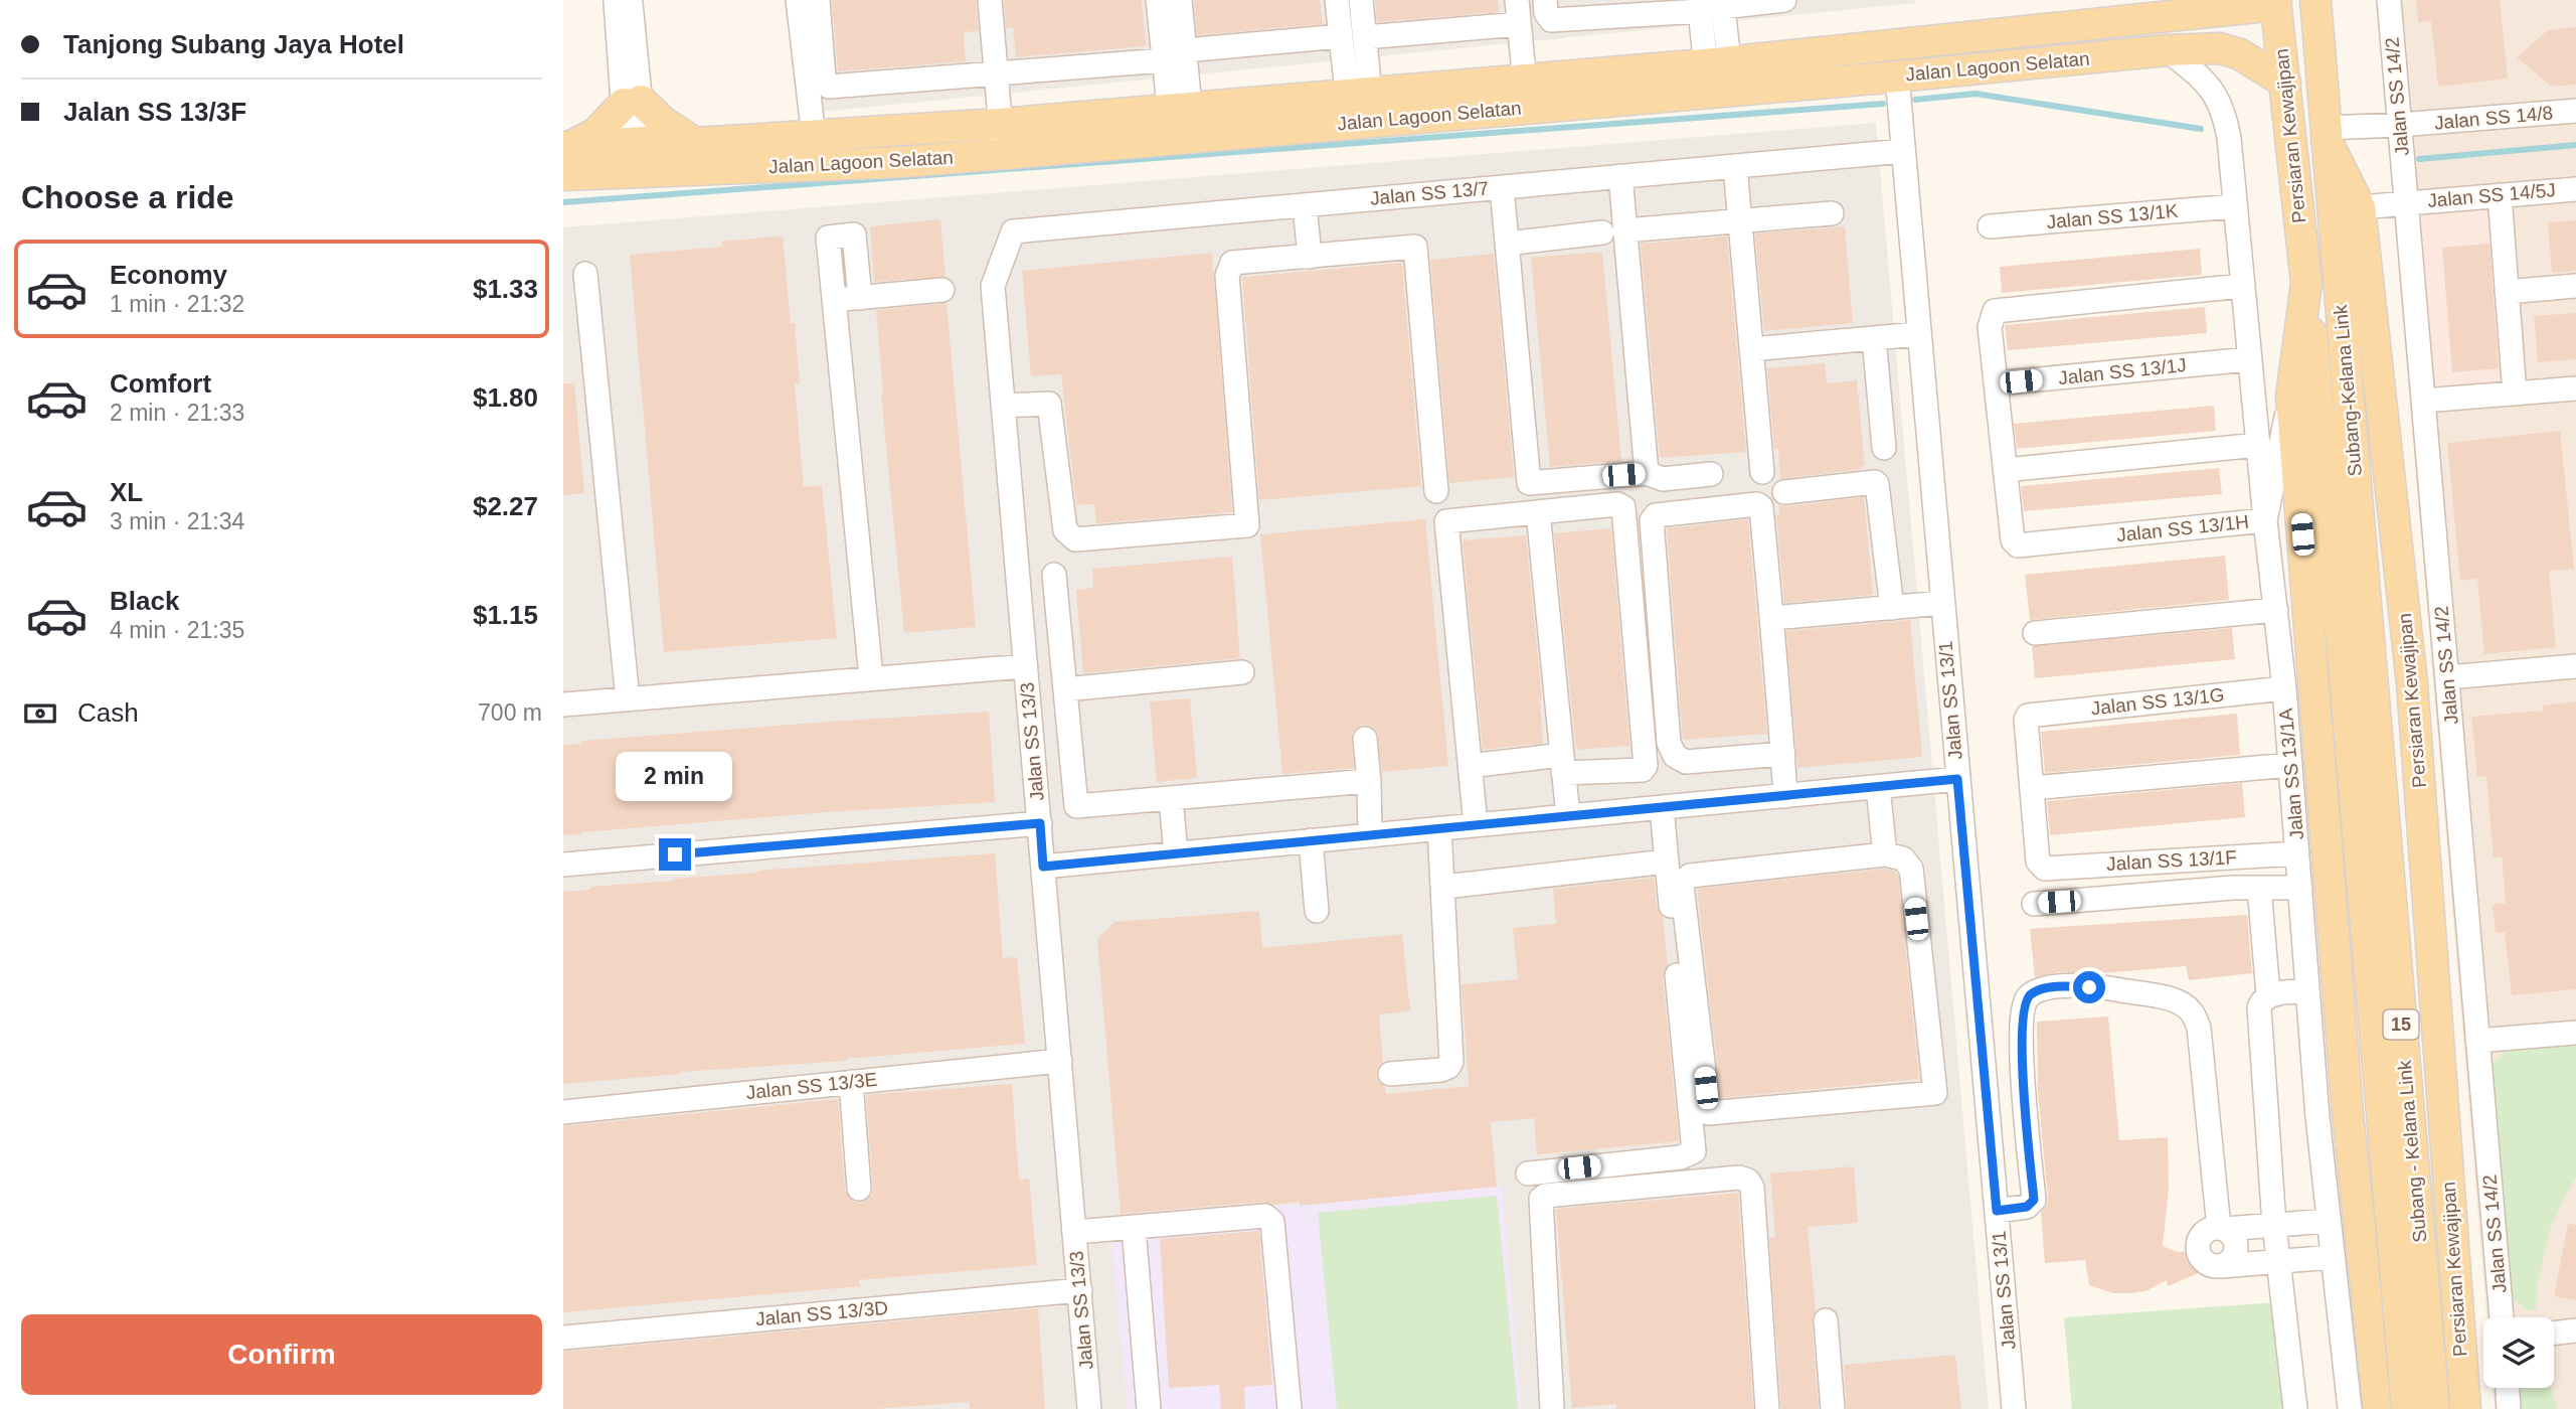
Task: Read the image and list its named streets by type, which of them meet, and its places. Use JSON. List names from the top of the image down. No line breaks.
{"streets":{"main road":["Jalan Lagoon Selatan","Persiaran Kewajipan","Subang-Kelana Link","15","Subang - Kelana Link"],"street":["Jalan SS 14/2","Jalan SS 14/8","Jalan SS 13/7","Jalan SS 14/5J","Jalan SS 13/1K","Jalan SS 13/1J","Jalan SS 13/1H","Jalan SS 13/1","Jalan SS 13/1G","Jalan SS 13/3","Jalan SS 13/1A","Jalan SS 13/1F","Jalan SS 13/3E","Jalan SS 13/3D"]},"crossings":[["Jalan Lagoon Selatan","Persiaran Kewajipan"],["Jalan Lagoon Selatan","Jalan SS 13/1"],["Jalan Lagoon Selatan","Jalan SS 13/1A"],["Jalan SS 14/2","Jalan SS 14/8"],["Jalan SS 14/2","Jalan SS 14/5J"],["Jalan SS 14/8","Persiaran Kewajipan"],["Jalan SS 14/8","Subang-Kelana Link"],["Persiaran Kewajipan","Jalan SS 14/5J"],["Persiaran Kewajipan","Subang-Kelana Link"],["Persiaran Kewajipan","Jalan SS 13/1H"],["Persiaran Kewajipan","Jalan SS 13/1A"],["Jalan SS 13/7","Jalan SS 13/1"],["Jalan SS 13/7","Jalan SS 13/3"],["Jalan SS 13/1K","Jalan SS 13/1A"],["Jalan SS 13/1J","Jalan SS 13/1A"],["Subang-Kelana Link","Subang - Kelana Link"],["Jalan SS 13/1H","Jalan SS 13/1A"],["Jalan SS 13/1G","Jalan SS 13/1A"],["Jalan SS 13/1G","Jalan SS 13/1F"],["Jalan SS 13/3","Jalan SS 13/3E"],["Jalan SS 13/3","Jalan SS 13/3D"],["Jalan SS 13/1A","Jalan SS 13/1F"]],"page":{"banner":["Tanjong Subang Jaya Hotel","Jalan SS 13/3F"],"heading":"Choose a ride","list":[{"name":"Economy","note":"1 min · 21:32","value":"$1.33"},{"name":"Comfort","note":"2 min · 21:33","value":"$1.80"},{"name":"XL","note":"3 min · 21:34","value":"$2.27"},{"name":"Black","note":"4 min · 21:35","value":"$1.15"}],"pay":["Cash","700 m"],"bubble":"2 min","buttons":"Confirm"}}
